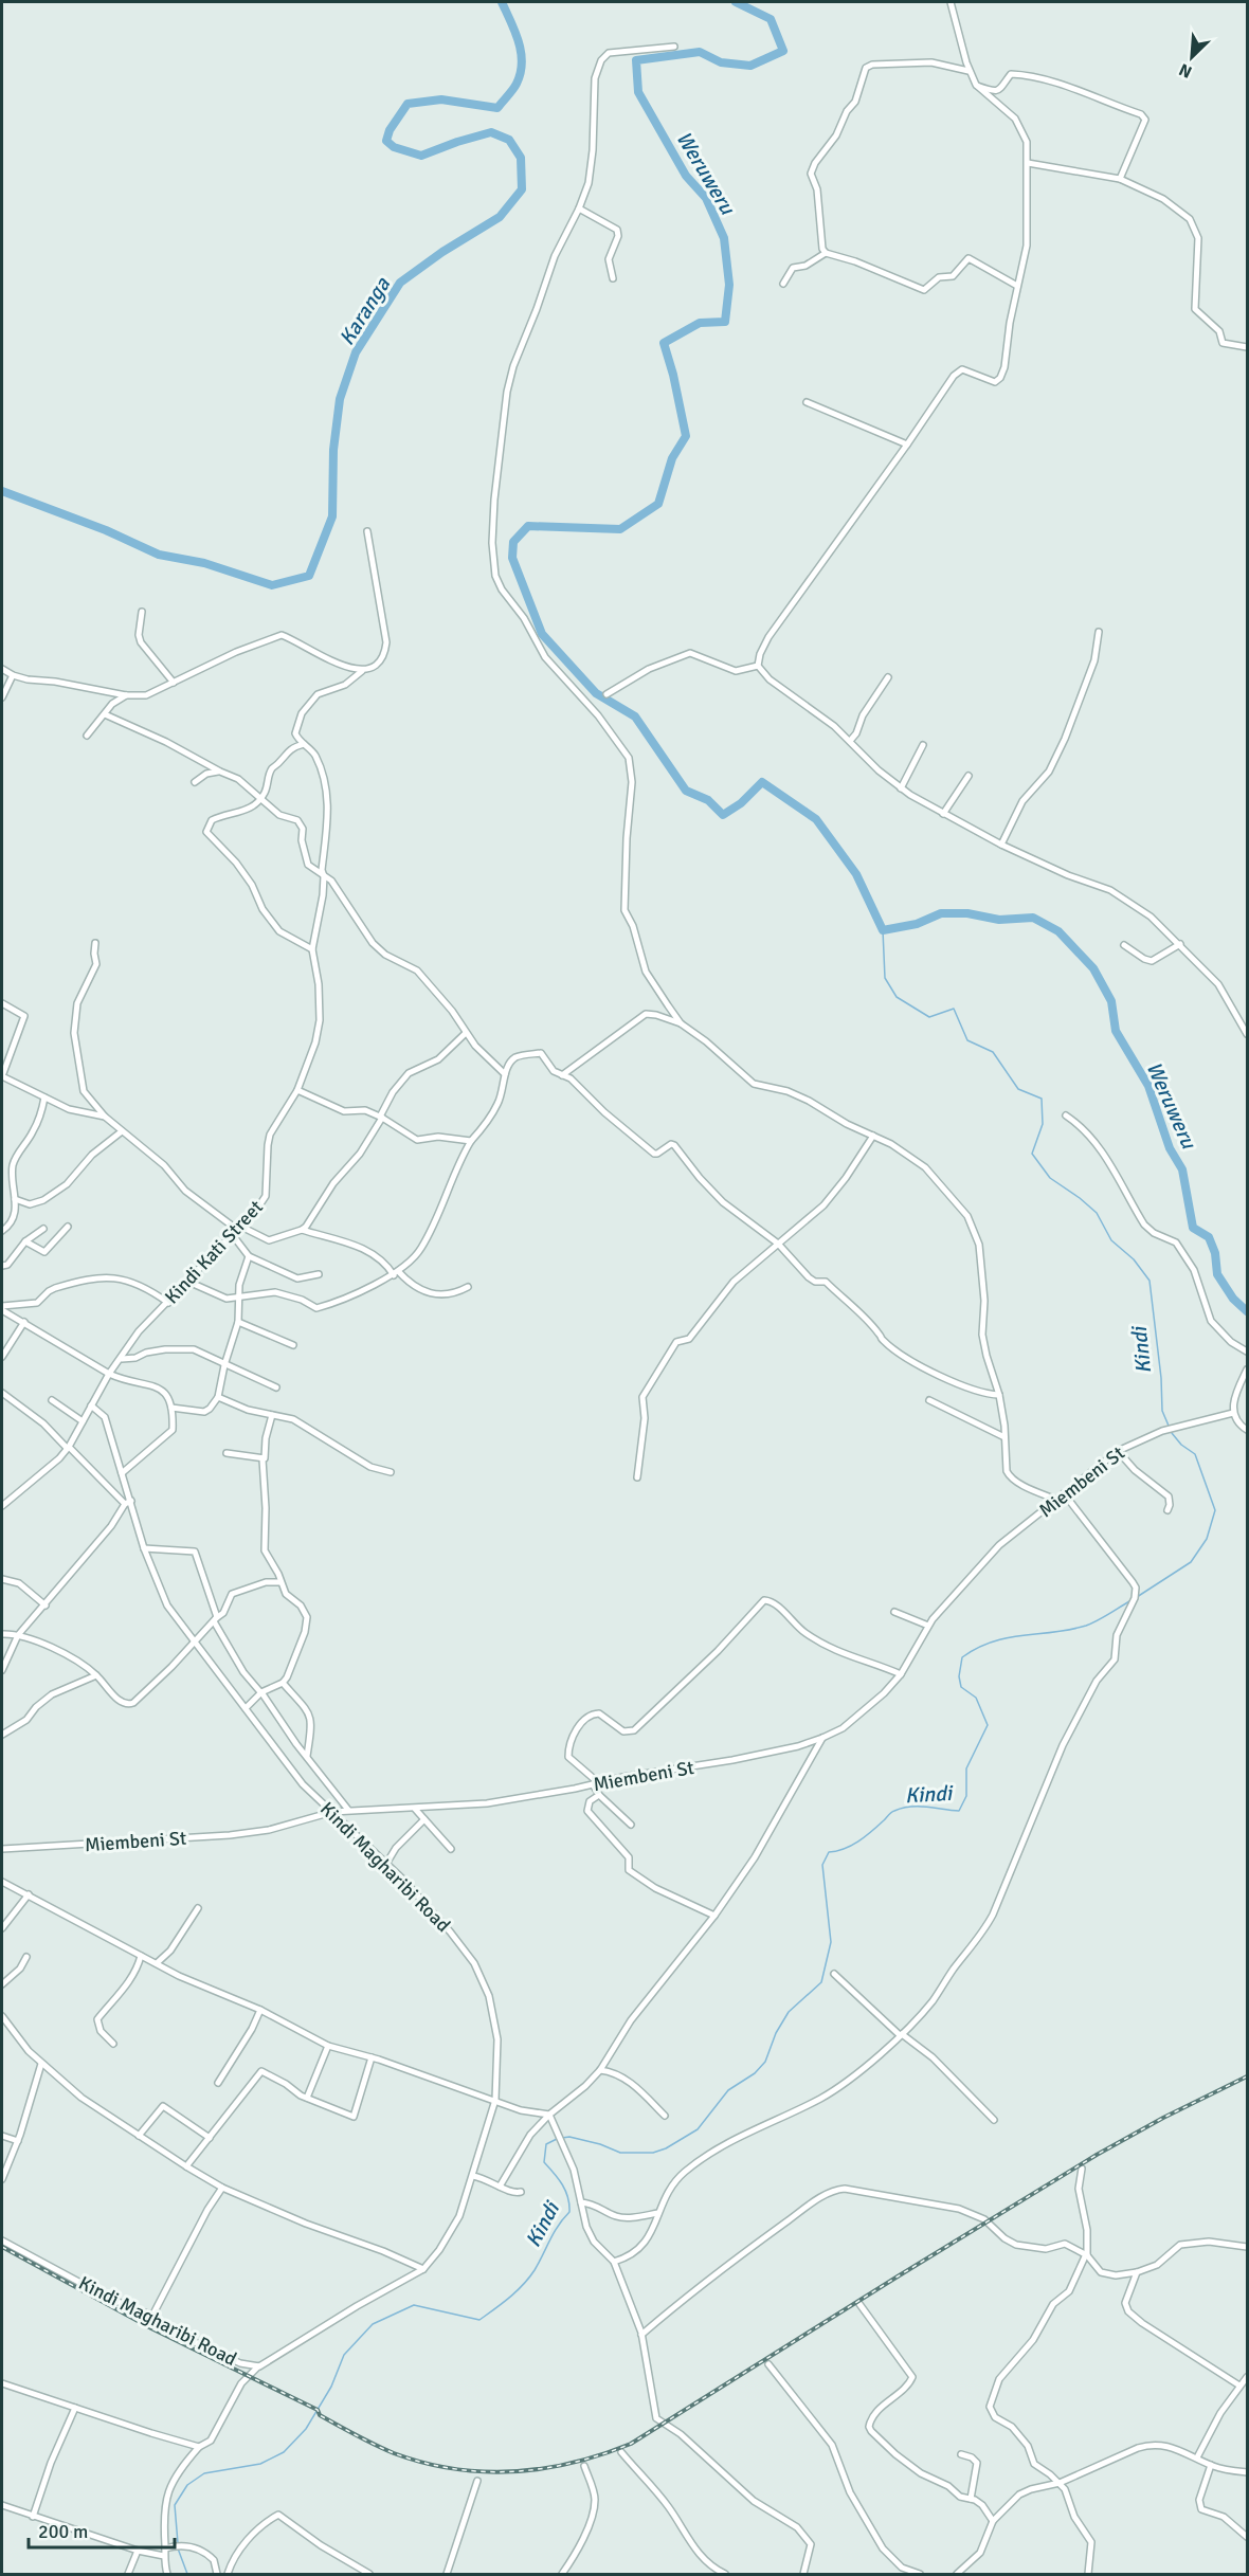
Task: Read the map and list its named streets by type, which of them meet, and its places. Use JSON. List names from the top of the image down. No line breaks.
{"streets":{"street":["Kindi Kati Street","Miembeni St","Kindi Magharibi Road"]},"crossings":[["Kindi Kati Street","Kindi Magharibi Road"],["Miembeni St","Kindi Magharibi Road"]],"water":["Weruweru","Karanga","Kindi"],"scale_bar":"200 m","north":"bottom left"}
